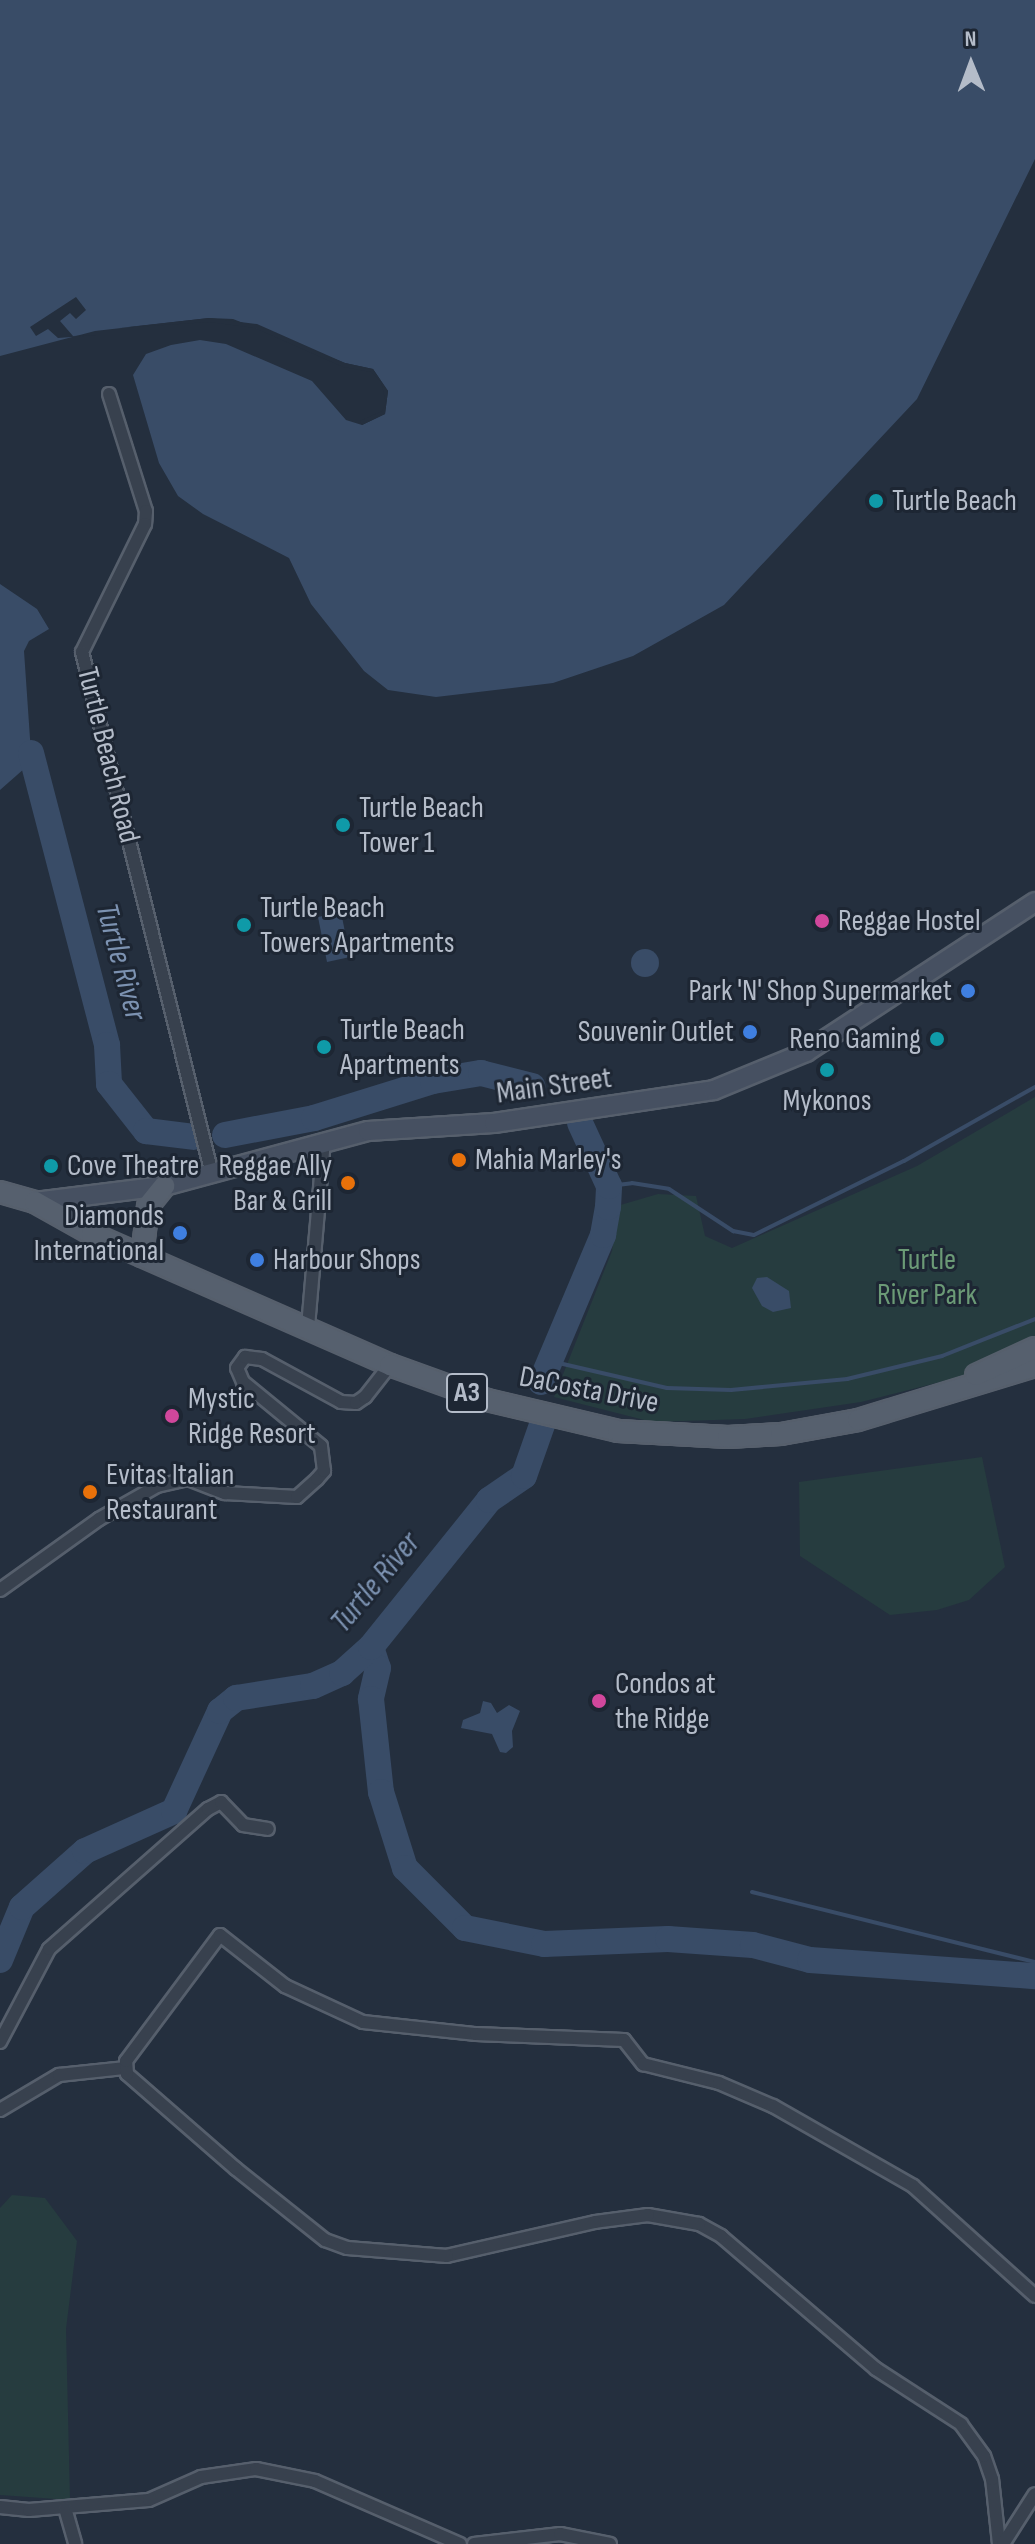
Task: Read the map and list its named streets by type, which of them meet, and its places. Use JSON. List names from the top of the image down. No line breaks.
{"streets":{"main road":["DaCosta Drive","A3"],"street":["Turtle Beach Road","Main Street"]},"crossings":[["Turtle Beach Road","Main Street"],["Main Street","DaCosta Drive"],["Main Street","A3"],["DaCosta Drive","A3"]],"water":["Turtle River"],"parks":["Turtle River Park"],"places":["Turtle Beach","Turtle Beach Tower 1","Reggae Hostel","Turtle Beach Towers Apartments","Park 'N' Shop Supermarket","Souvenir Outlet","Reno Gaming","Turtle Beach Apartments","Mykonos","Mahia Marley's","Cove Theatre","Reggae Ally Bar & Grill","Diamonds International","Harbour Shops","Mystic Ridge Resort","Evitas Italian Restaurant","Condos at the Ridge"],"north":"top"}
